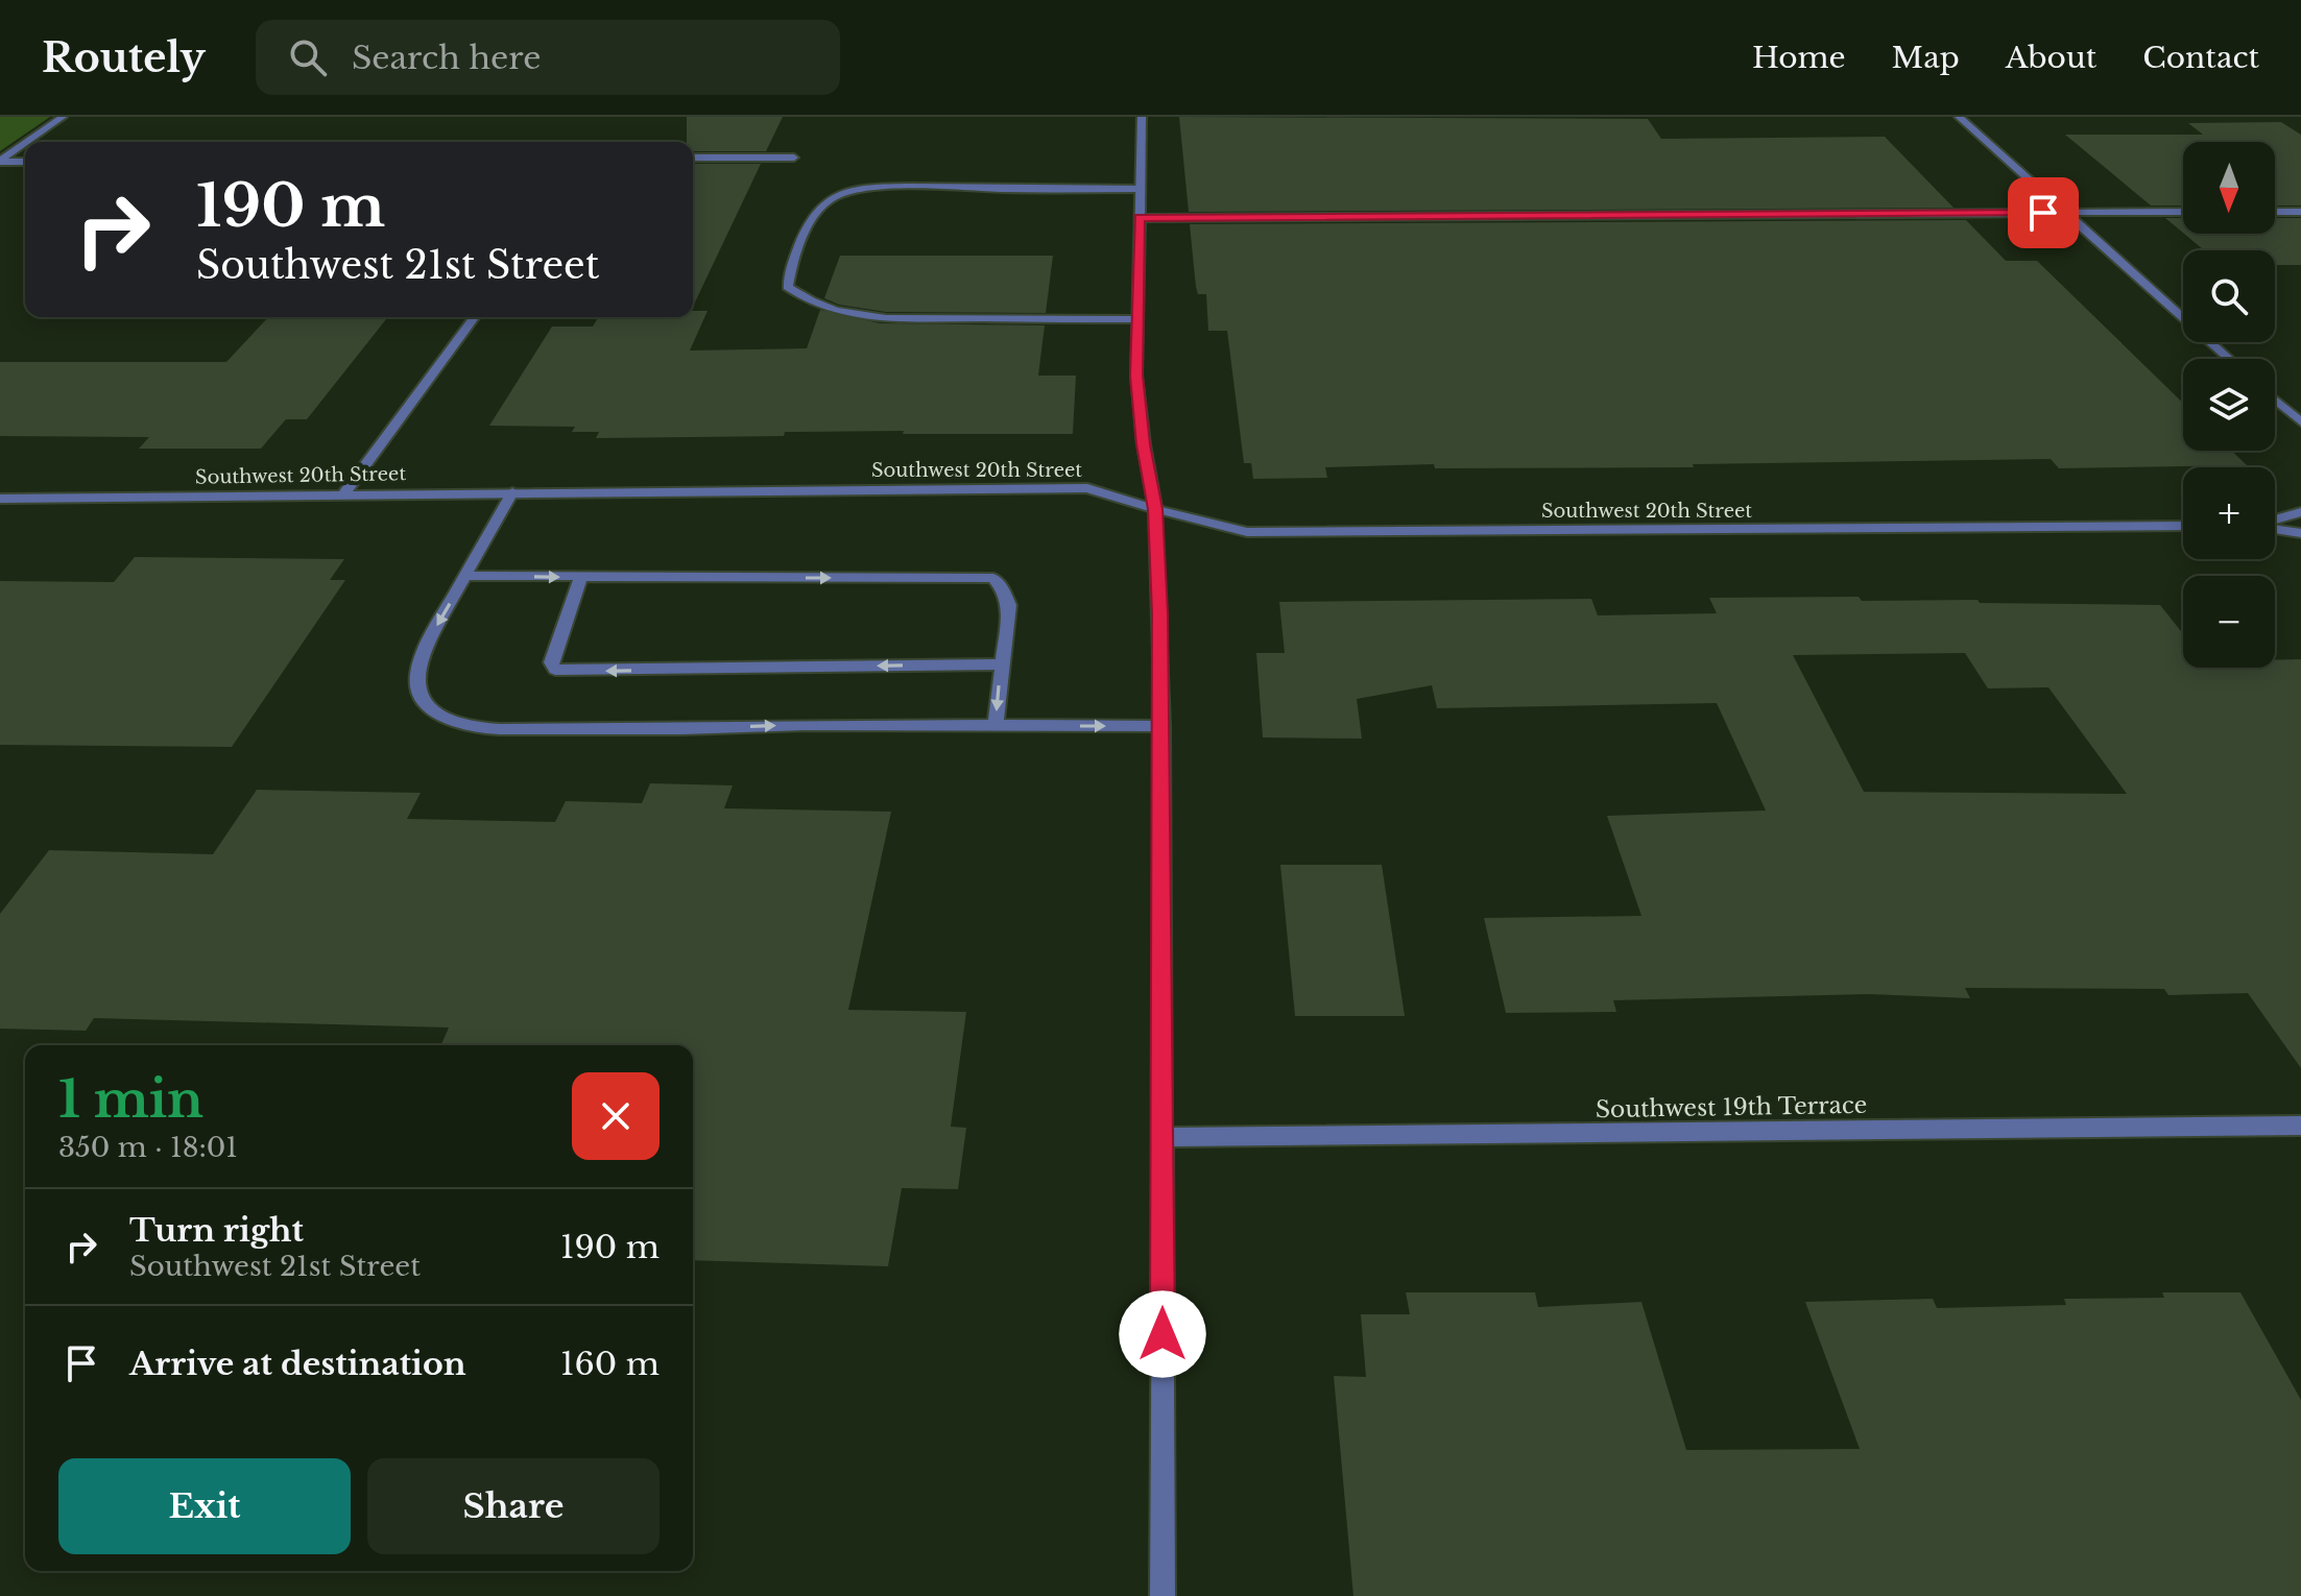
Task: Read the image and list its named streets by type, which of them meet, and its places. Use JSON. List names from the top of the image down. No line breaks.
{"streets":{"street":["Southwest 20th Street","Southwest 19th Terrace"]},"north":"bottom","page":{"header":"Routely","search":"Search here","nav":["Home","Map","About","Contact"],"map_buttons":["+","−"],"turn":["190 m","Southwest 21st Street"],"heading":["1 min","350 m · 18:01"],"list":[{"name":"Turn right","note":"Southwest 21st Street","value":"190 m"},{"name":"Arrive at destination","value":"160 m"}],"buttons":["Exit","Share"]}}
